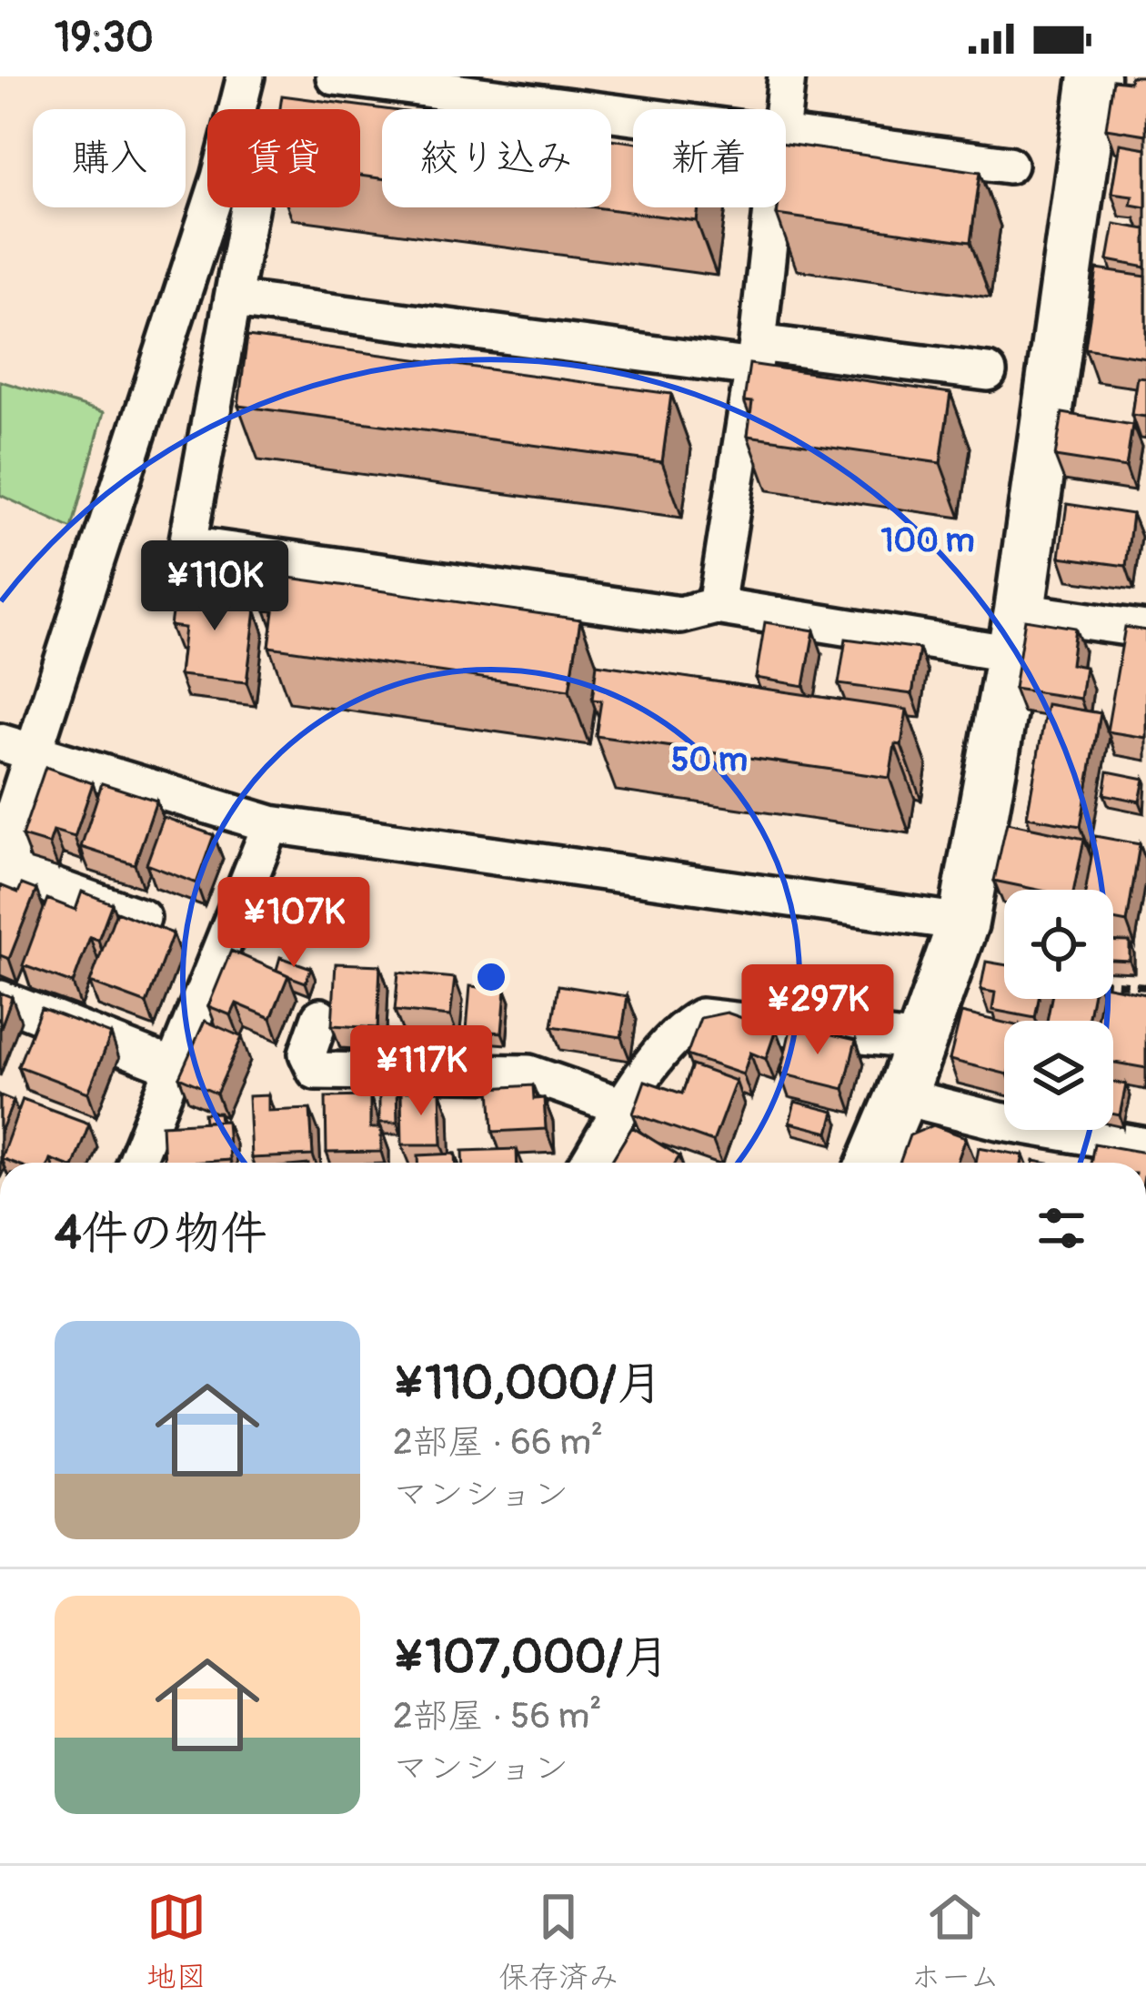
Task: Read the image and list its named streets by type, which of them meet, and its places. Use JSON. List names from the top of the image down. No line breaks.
{"page":{"status":"19:30","chip":["購入","賃貸","絞り込み","新着"],"price":["¥110K","¥107K","¥297K","¥117K"],"heading":"4件の物件","list":[{"name":"¥110,000/月","note":"2部屋 · 66 m² · マンション"},{"name":"¥107,000/月","note":"2部屋 · 56 m² · マンション"}],"tabs":["地図","保存済み","ホーム"]},"rings":["100 m","50 m"]}
